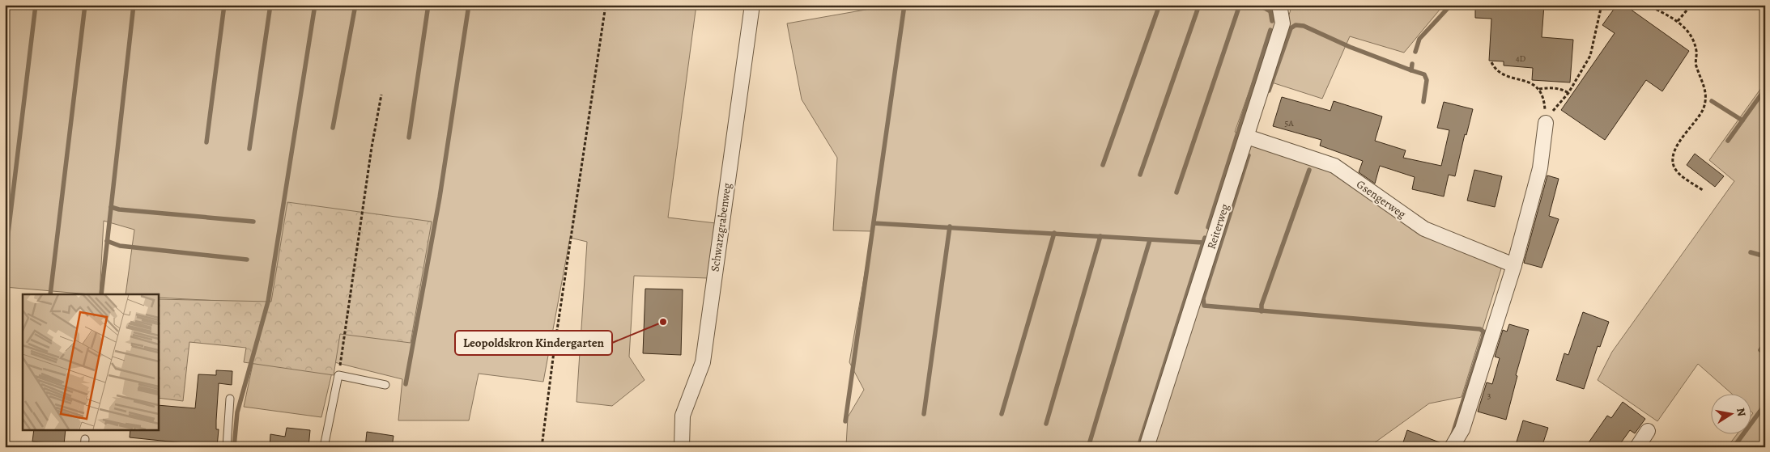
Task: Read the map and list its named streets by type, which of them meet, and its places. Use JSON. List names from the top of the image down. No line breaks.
{"streets":{"street":["Gsengerweg","Reiterweg","Schwarzgrabenweg"]},"crossings":[["Gsengerweg","Reiterweg"]],"places":["Leopoldskron Kindergarten"],"house_numbers":["4D","5A","3"],"north":"right"}
